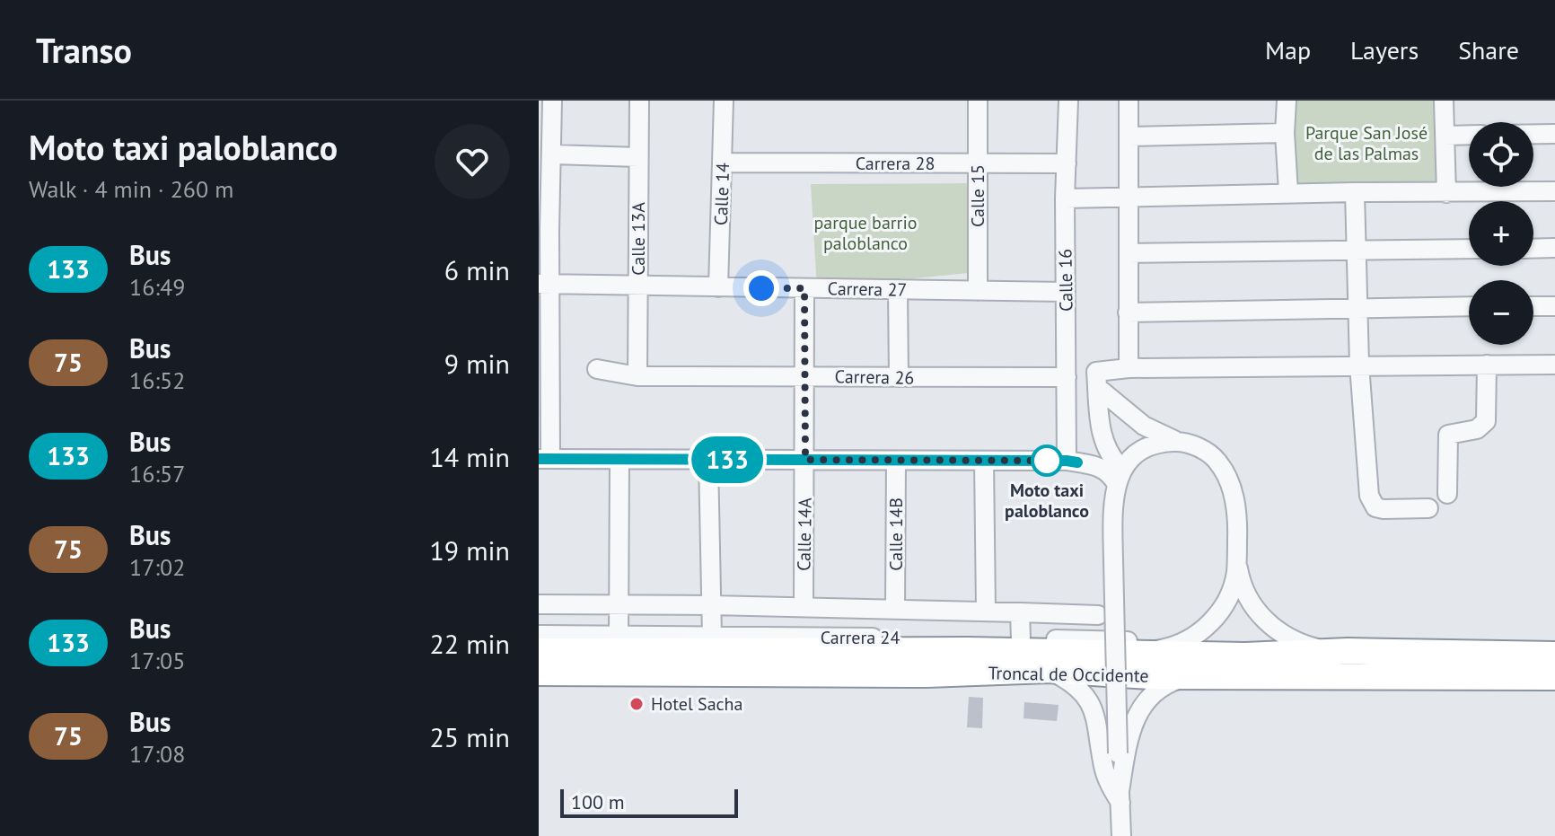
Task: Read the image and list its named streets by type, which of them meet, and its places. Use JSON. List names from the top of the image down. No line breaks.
{"streets":{"highway":["Troncal de Occidente"],"street":["Carrera 28","Calle 14","Calle 15","Calle 13A","Calle 16","Carrera 27","Carrera 26","Calle 14A","Calle 14B","Carrera 24"]},"crossings":[["Carrera 28","Calle 14"],["Carrera 28","Calle 15"],["Carrera 28","Calle 16"],["Calle 14","Carrera 27"],["Calle 15","Carrera 27"],["Calle 13A","Carrera 27"],["Calle 13A","Carrera 26"],["Calle 16","Carrera 27"],["Calle 16","Carrera 26"],["Carrera 27","Calle 14A"],["Carrera 26","Calle 14A"]],"parks":["Parque San José de las Palmas","parque barrio paloblanco"],"places":["Moto taxi paloblanco","Hotel Sacha"],"lines":["bus line 133"],"scale_bar":"100 m","page":{"header":"Transo","nav":["Map","Layers","Share"],"heading":["Moto taxi paloblanco","Walk · 4 min · 260 m"],"on_map":"133","map_buttons":["+","−"],"list":[{"mark":"133","name":"Bus","note":"16:49","value":"6 min"},{"mark":"75","name":"Bus","note":"16:52","value":"9 min"},{"mark":"133","name":"Bus","note":"16:57","value":"14 min"},{"mark":"75","name":"Bus","note":"17:02","value":"19 min"},{"mark":"133","name":"Bus","note":"17:05","value":"22 min"},{"mark":"75","name":"Bus","note":"17:08","value":"25 min"}],"scale":"100 m"}}
